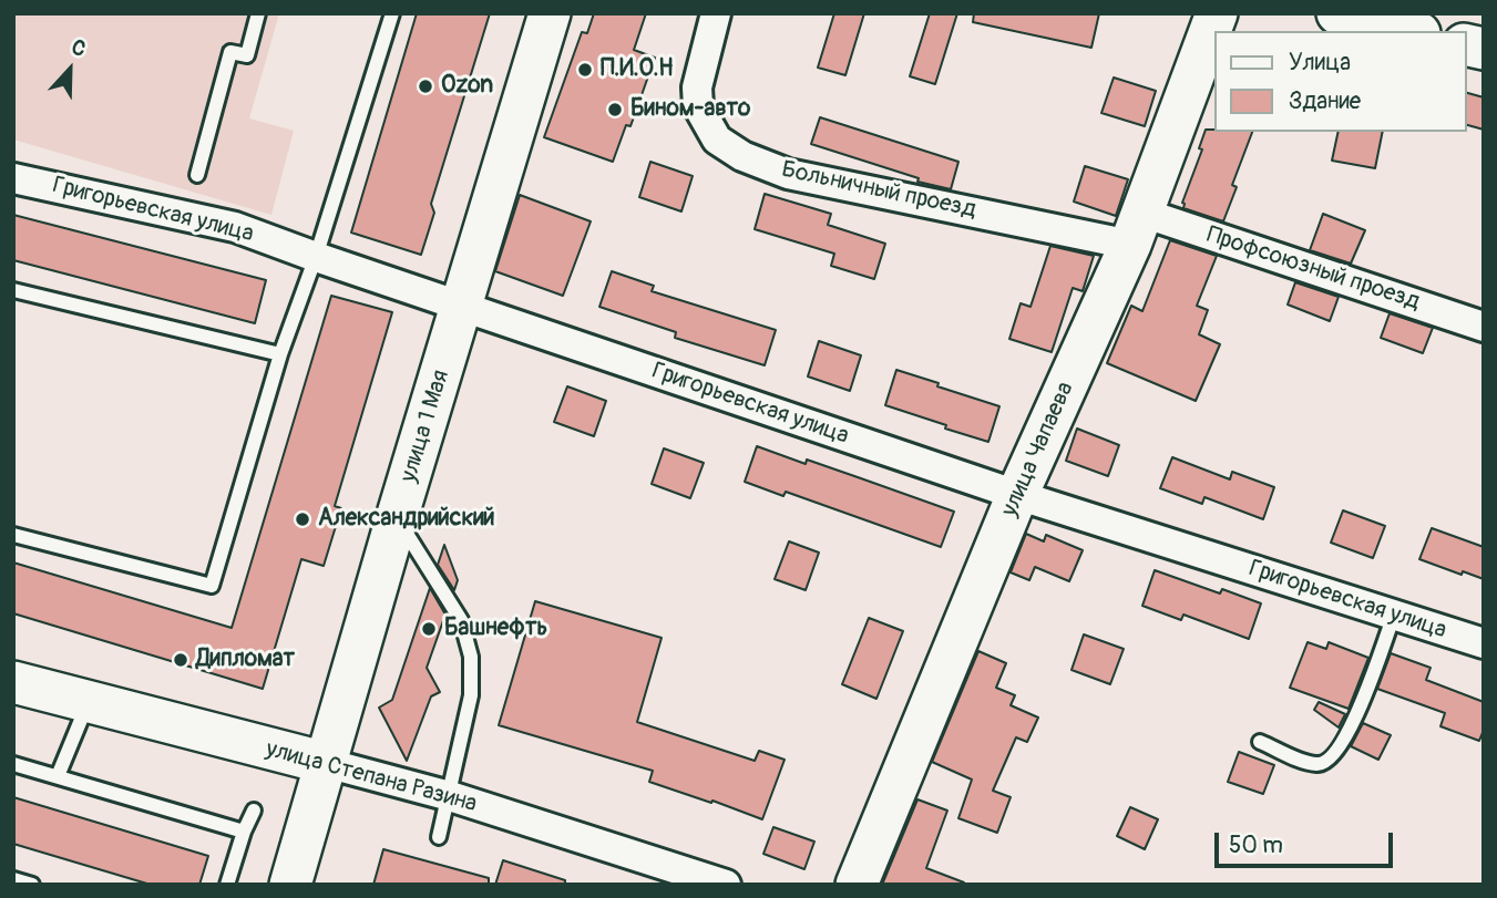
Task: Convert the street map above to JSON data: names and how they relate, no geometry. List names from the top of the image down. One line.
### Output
{"streets":{"main road":["улица 1 Мая","улица Чапаева","улица Степана Разина"],"street":["Больничный проезд","Григорьевская улица","Профсоюзный проезд"]},"crossings":[["Больничный проезд","Профсоюзный проезд"],["Больничный проезд","улица Чапаева"],["Григорьевская улица","улица 1 Мая"],["Григорьевская улица","улица Чапаева"],["Профсоюзный проезд","улица Чапаева"],["улица 1 Мая","улица Степана Разина"]],"places":["П.И.О.Н","Ozon","Бином-авто","Александрийский","Башнефть","Дипломат"],"legend":["Улица","Здание"],"scale_bar":"50 m","north":"top"}
